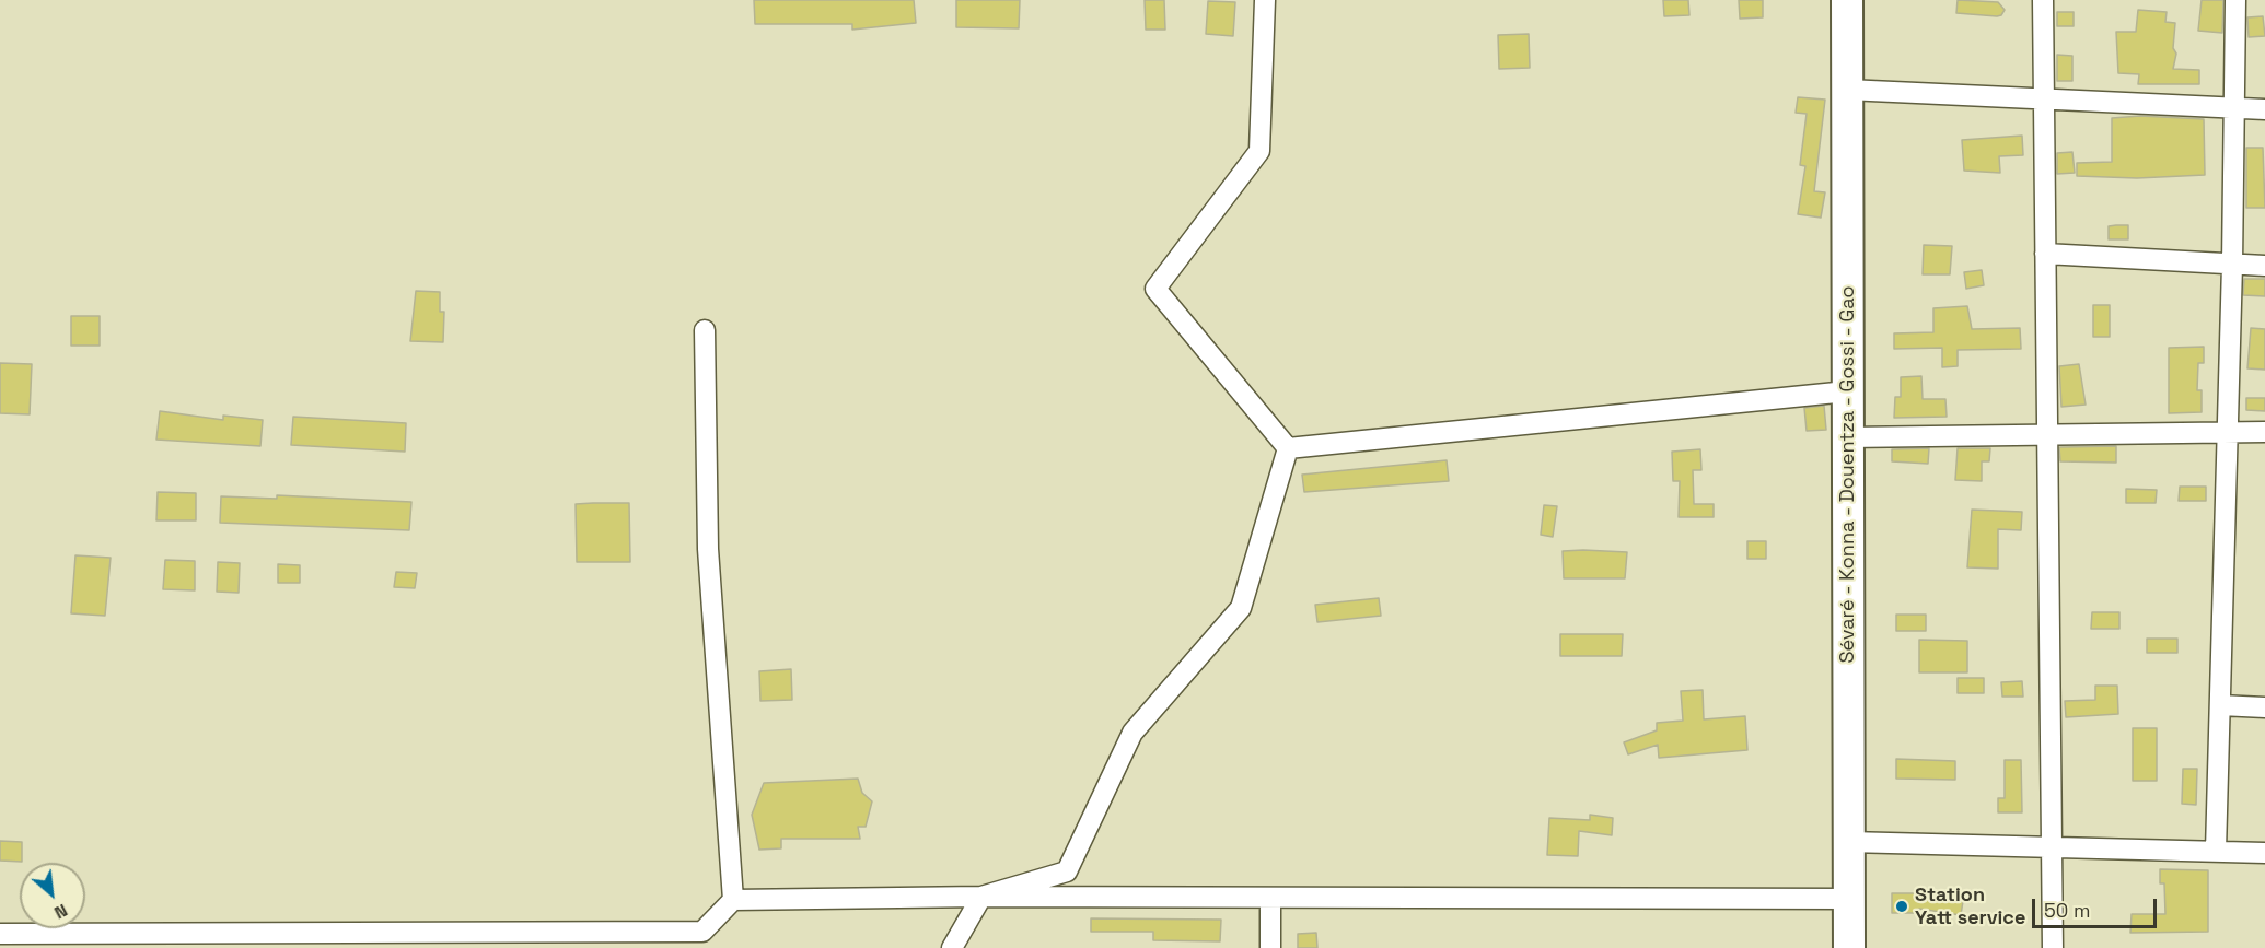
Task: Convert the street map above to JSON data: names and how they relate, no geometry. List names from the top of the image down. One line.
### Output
{"streets":{"main road":["Sévaré - Konna - Douentza - Gossi - Gao"]},"places":["Station Yatt service"],"scale_bar":"50 m","north":"bottom right"}
